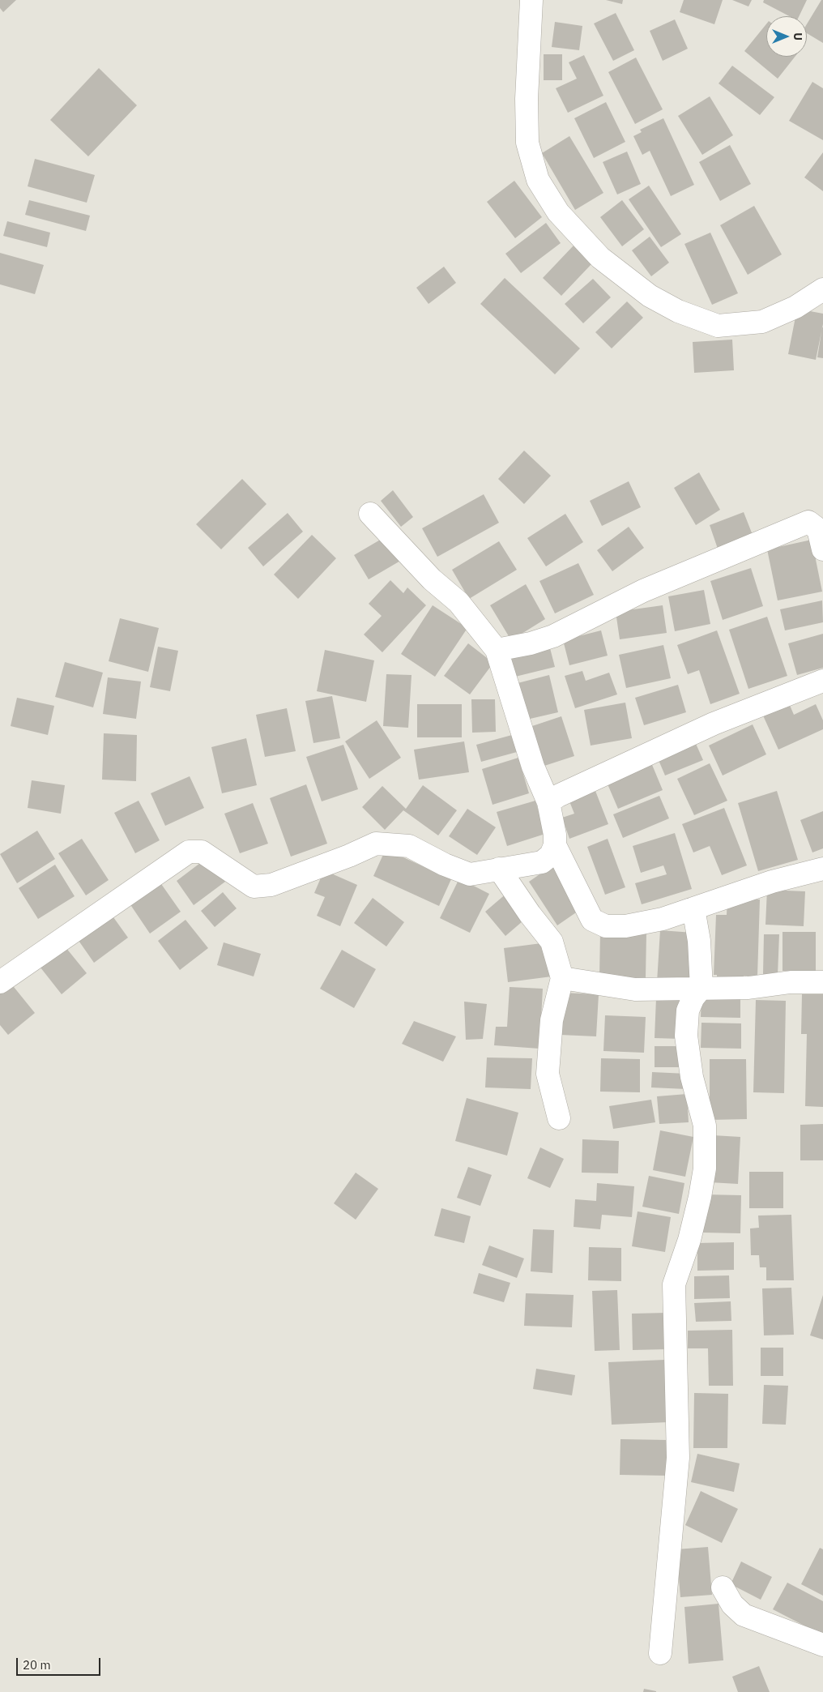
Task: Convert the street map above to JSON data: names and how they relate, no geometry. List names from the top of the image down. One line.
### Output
{"scale_bar":"20 m","north":"right"}
